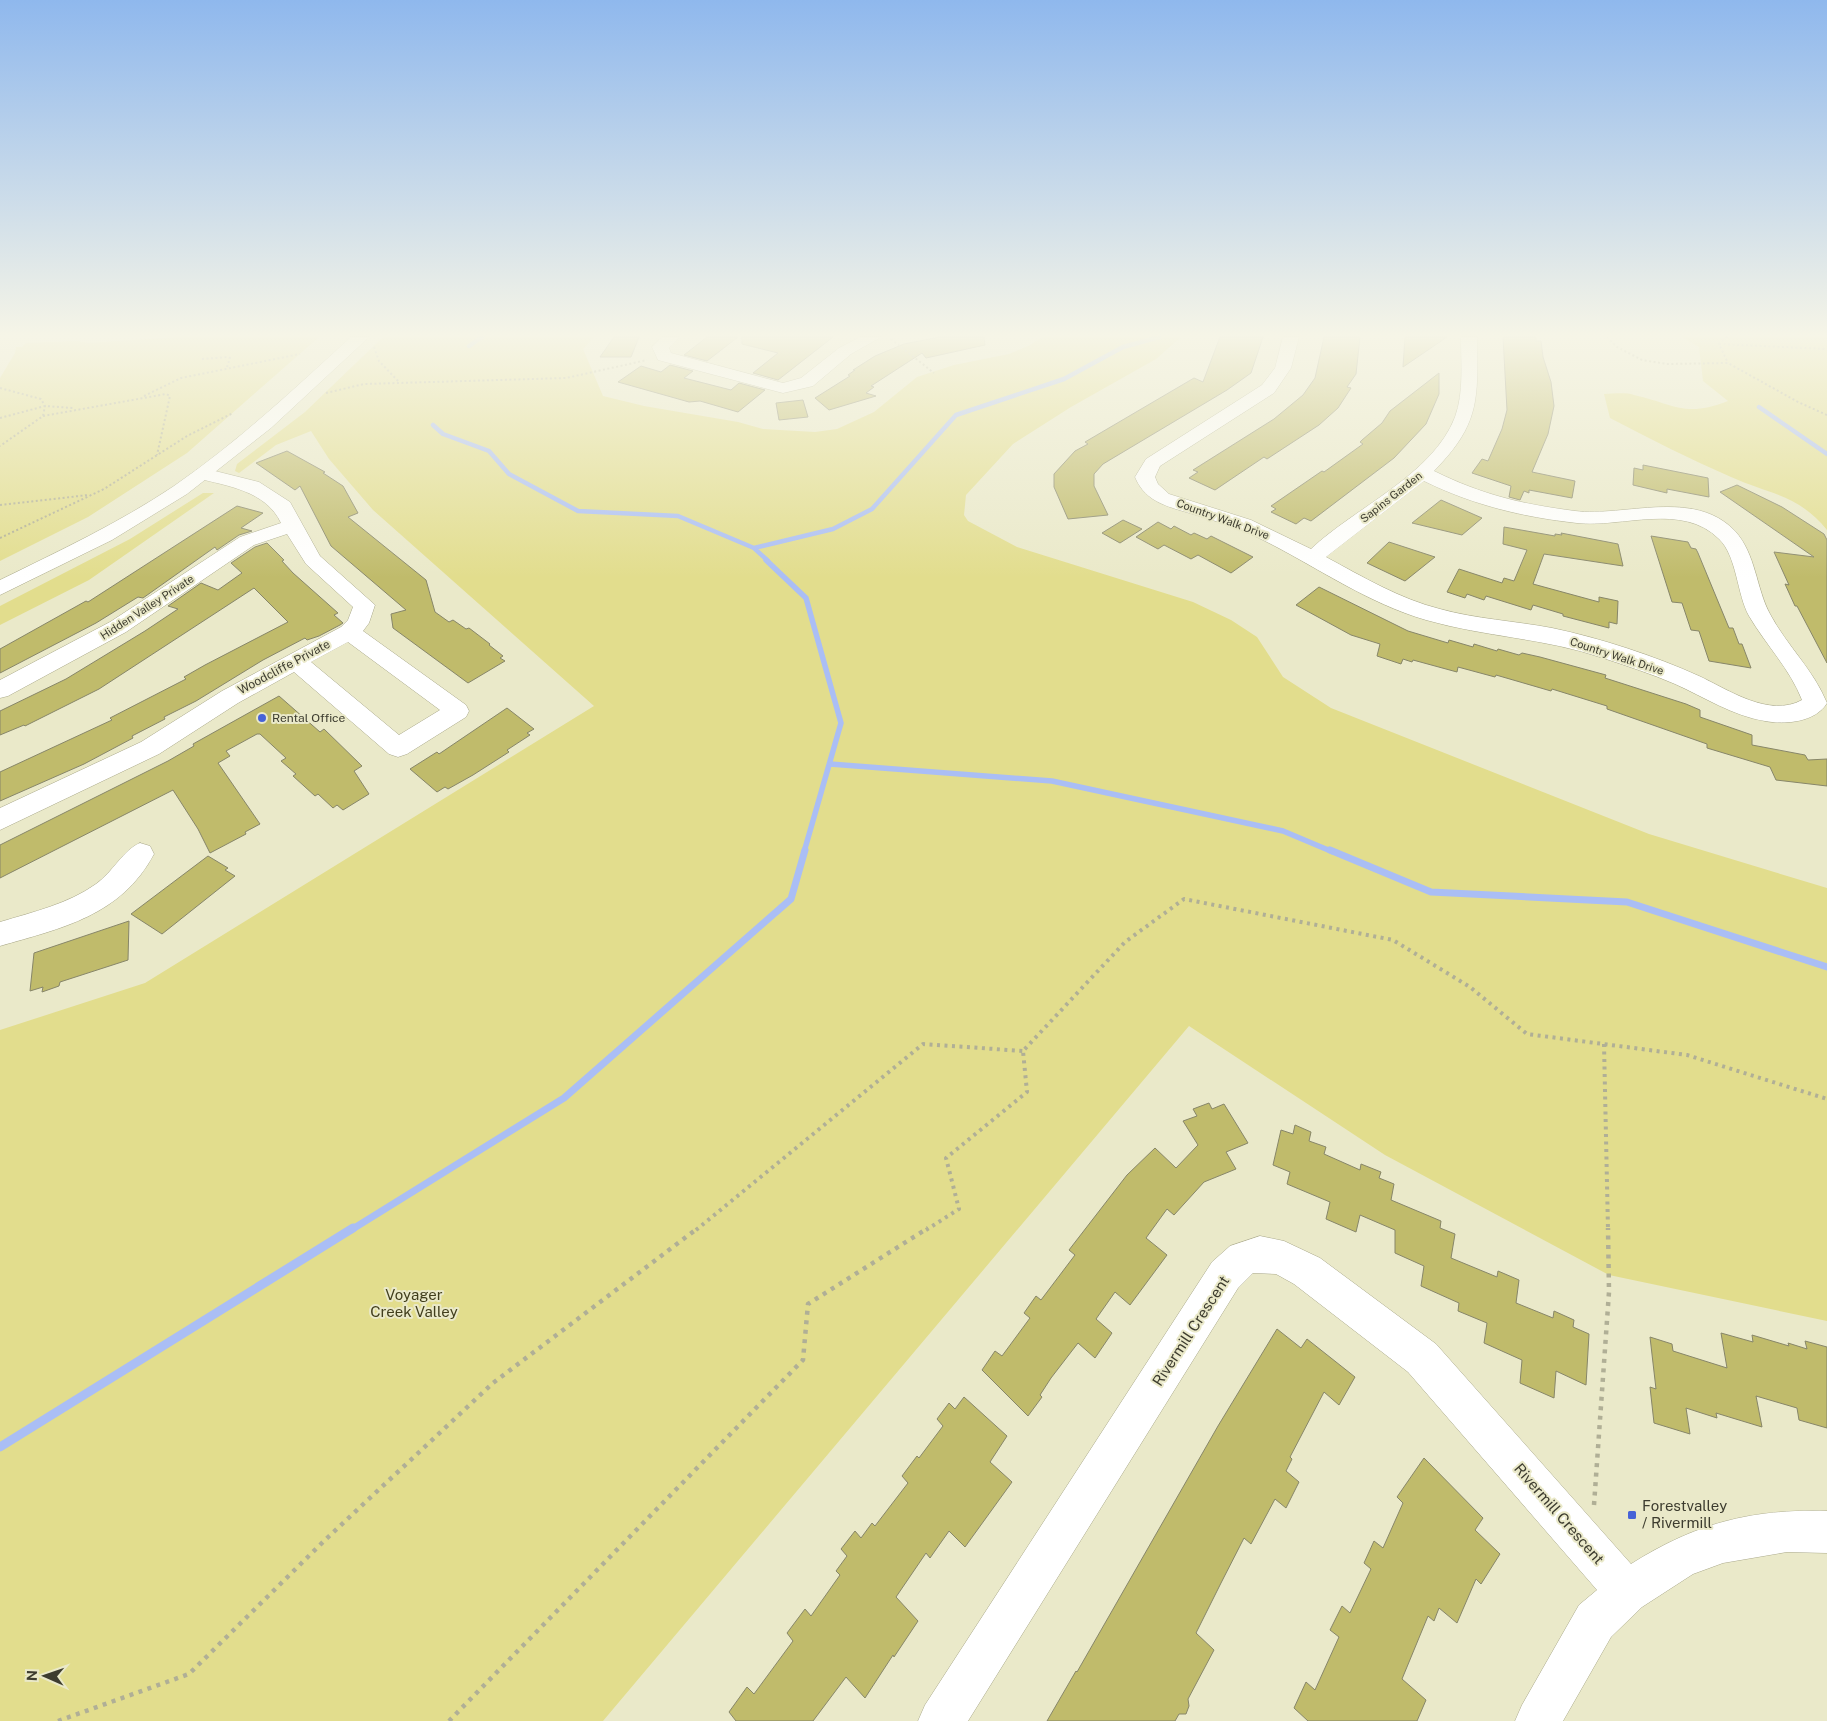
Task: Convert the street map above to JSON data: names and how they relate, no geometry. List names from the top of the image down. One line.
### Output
{"streets":{"street":["Sapins Garden","Country Walk Drive","Hidden Valley Private","Woodcliffe Private","Rivermill Crescent"]},"crossings":[["Sapins Garden","Country Walk Drive"]],"parks":["Voyager Creek Valley"],"places":{"other":["Rental Office"],"transit":["Forestvalley / Rivermill"]},"north":"left"}
